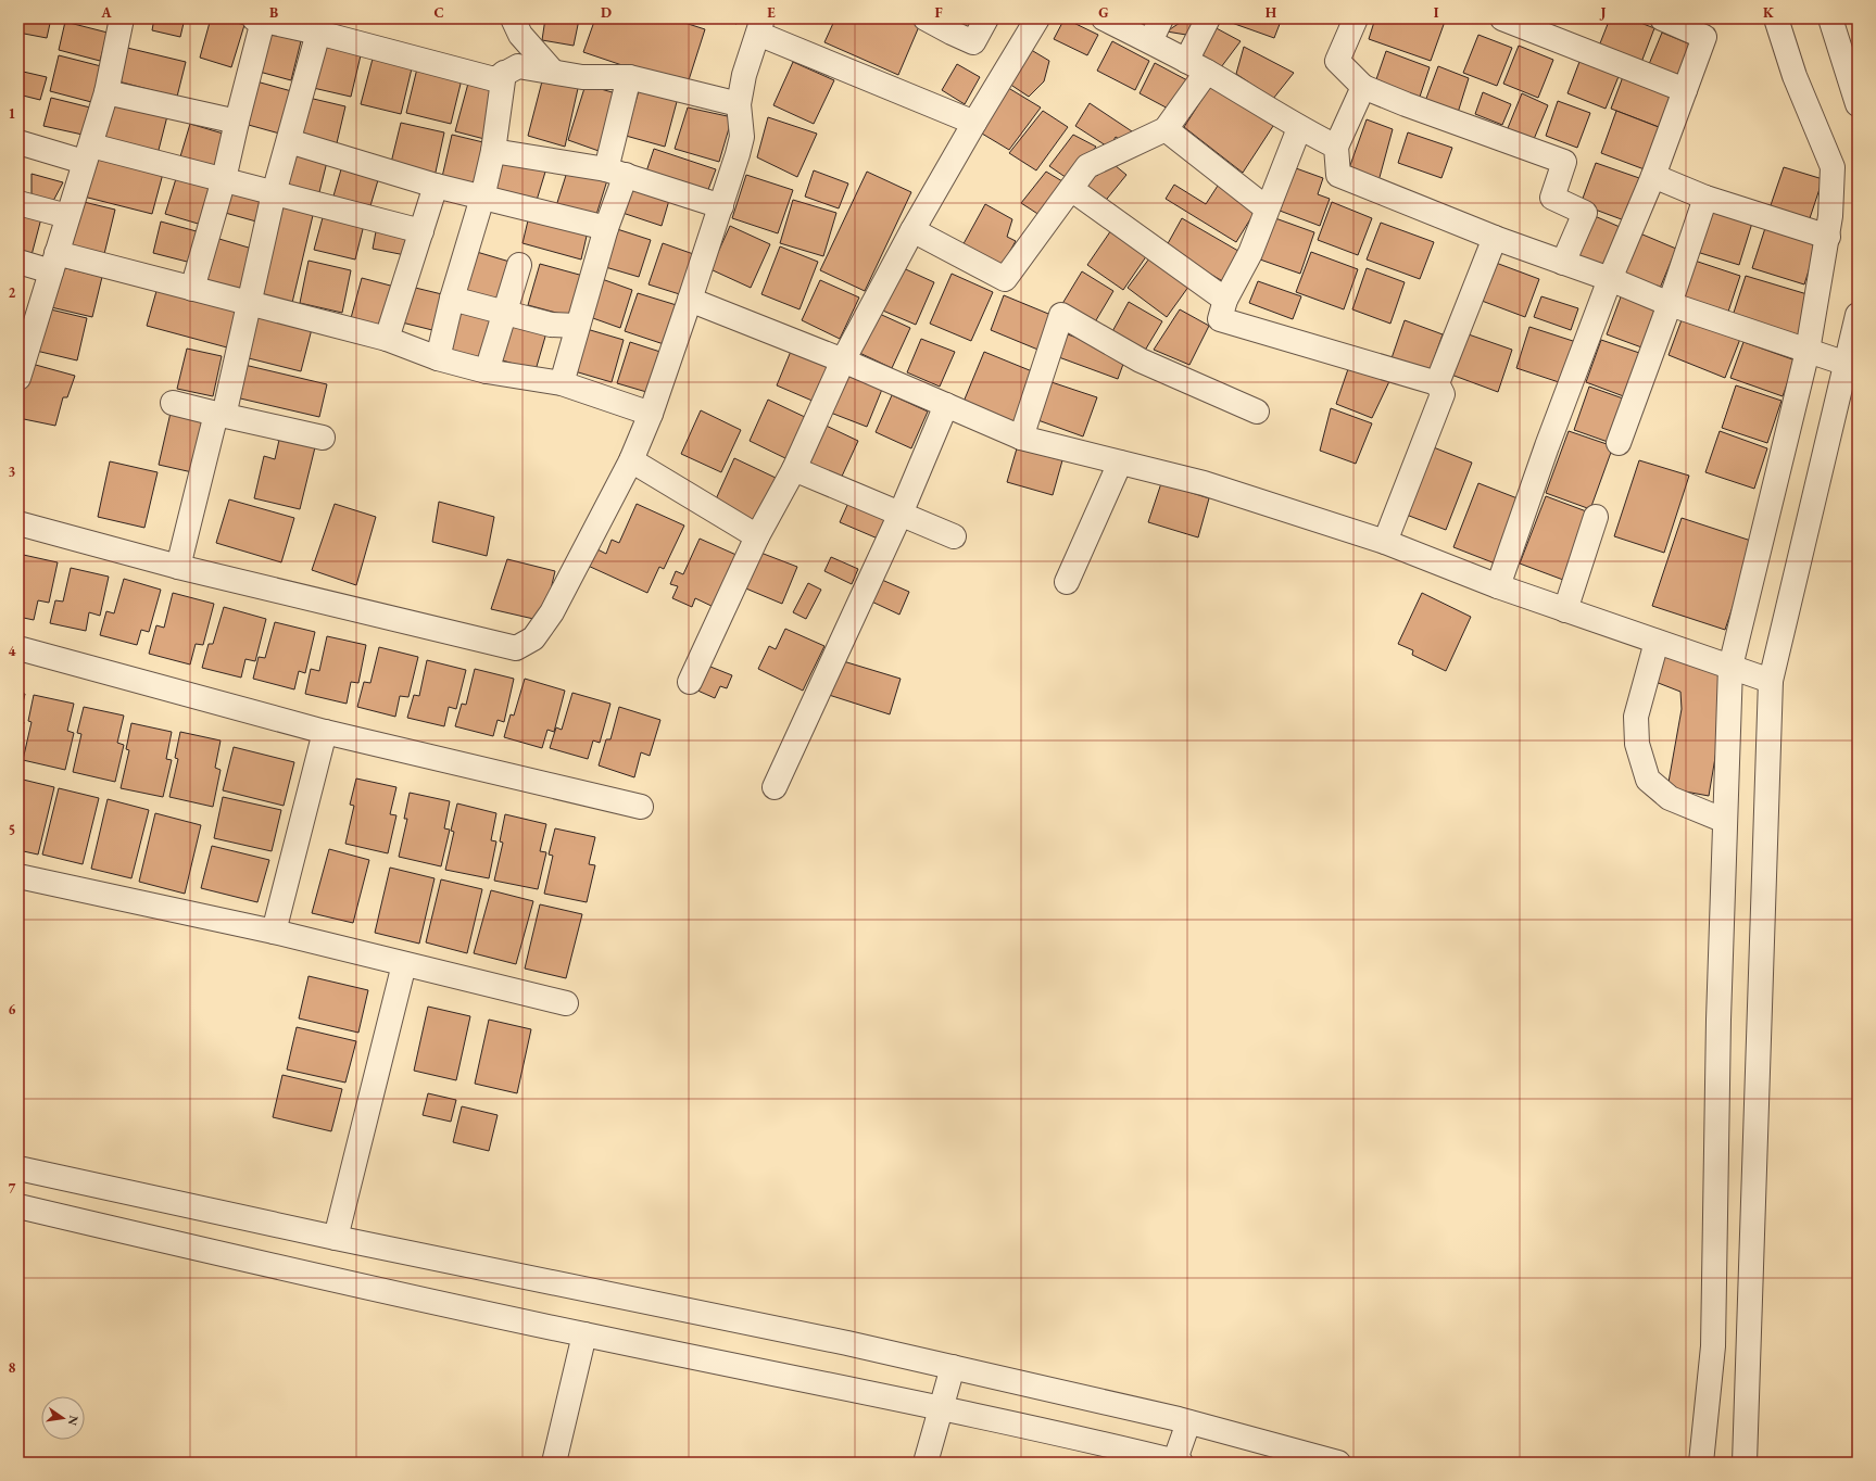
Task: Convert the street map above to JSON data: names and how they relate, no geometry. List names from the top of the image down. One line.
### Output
{"north":"right","grid":{"columns":["A","B","C","D","E","F","G","H","I","J","K"],"rows":["1","2","3","4","5","6","7","8"]}}
